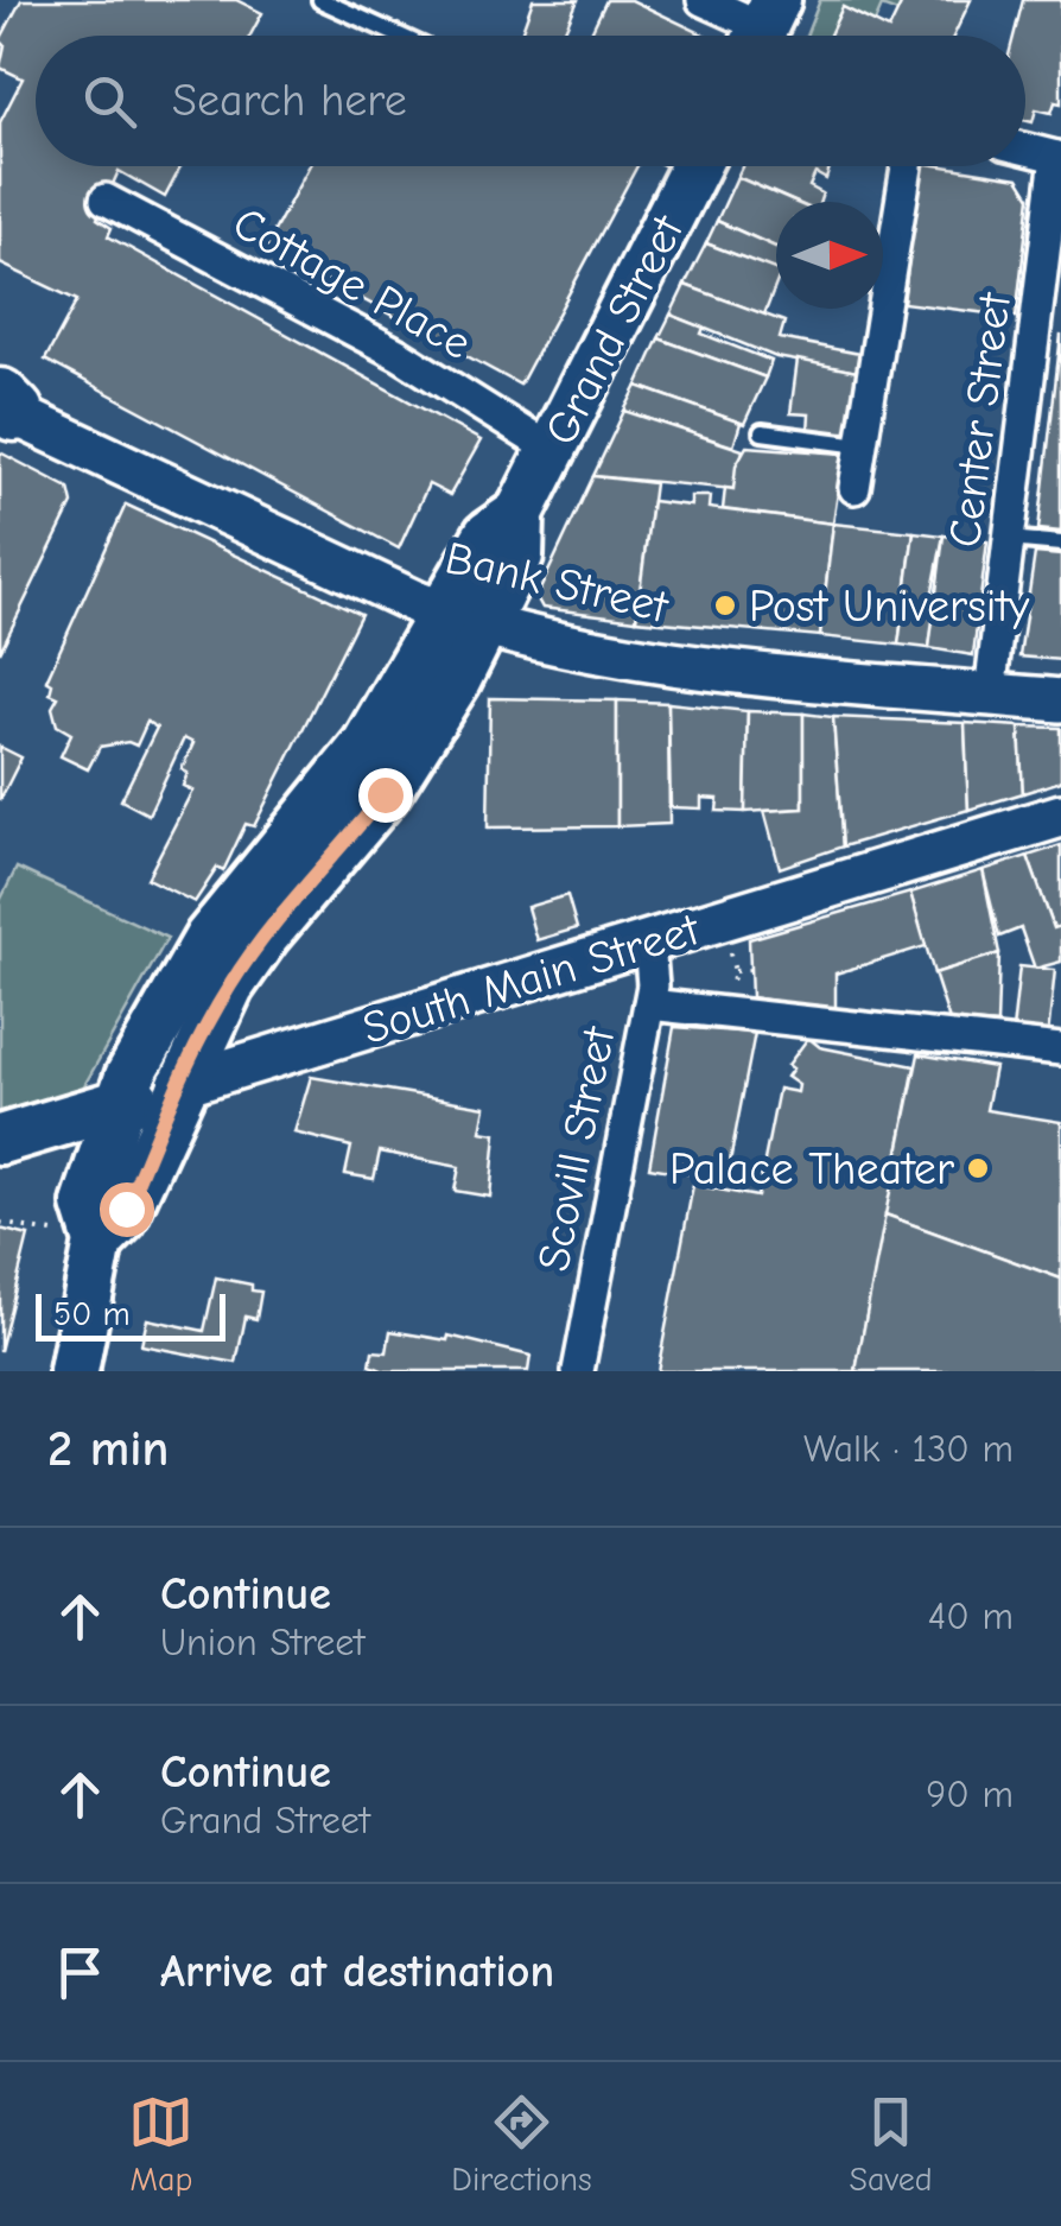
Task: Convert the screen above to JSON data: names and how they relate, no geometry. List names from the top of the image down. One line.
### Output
{"streets":{"main road":["Grand Street","Bank Street","South Main Street"],"street":["Cottage Place","Center Street","Scovill Street"]},"crossings":[["Cottage Place","Grand Street"],["Grand Street","Bank Street"],["Grand Street","South Main Street"],["Center Street","Bank Street"],["South Main Street","Scovill Street"]],"places":["Post University","Palace Theater"],"scale_bar":"50 m","north":"right","page":{"search":"Search here","scale":"50 m","heading":["2 min","Walk · 130 m"],"list":[["Continue","Union Street","40 m"],["Continue","Grand Street","90 m"],"Arrive at destination"],"nav":["Map","Directions","Saved"]}}
